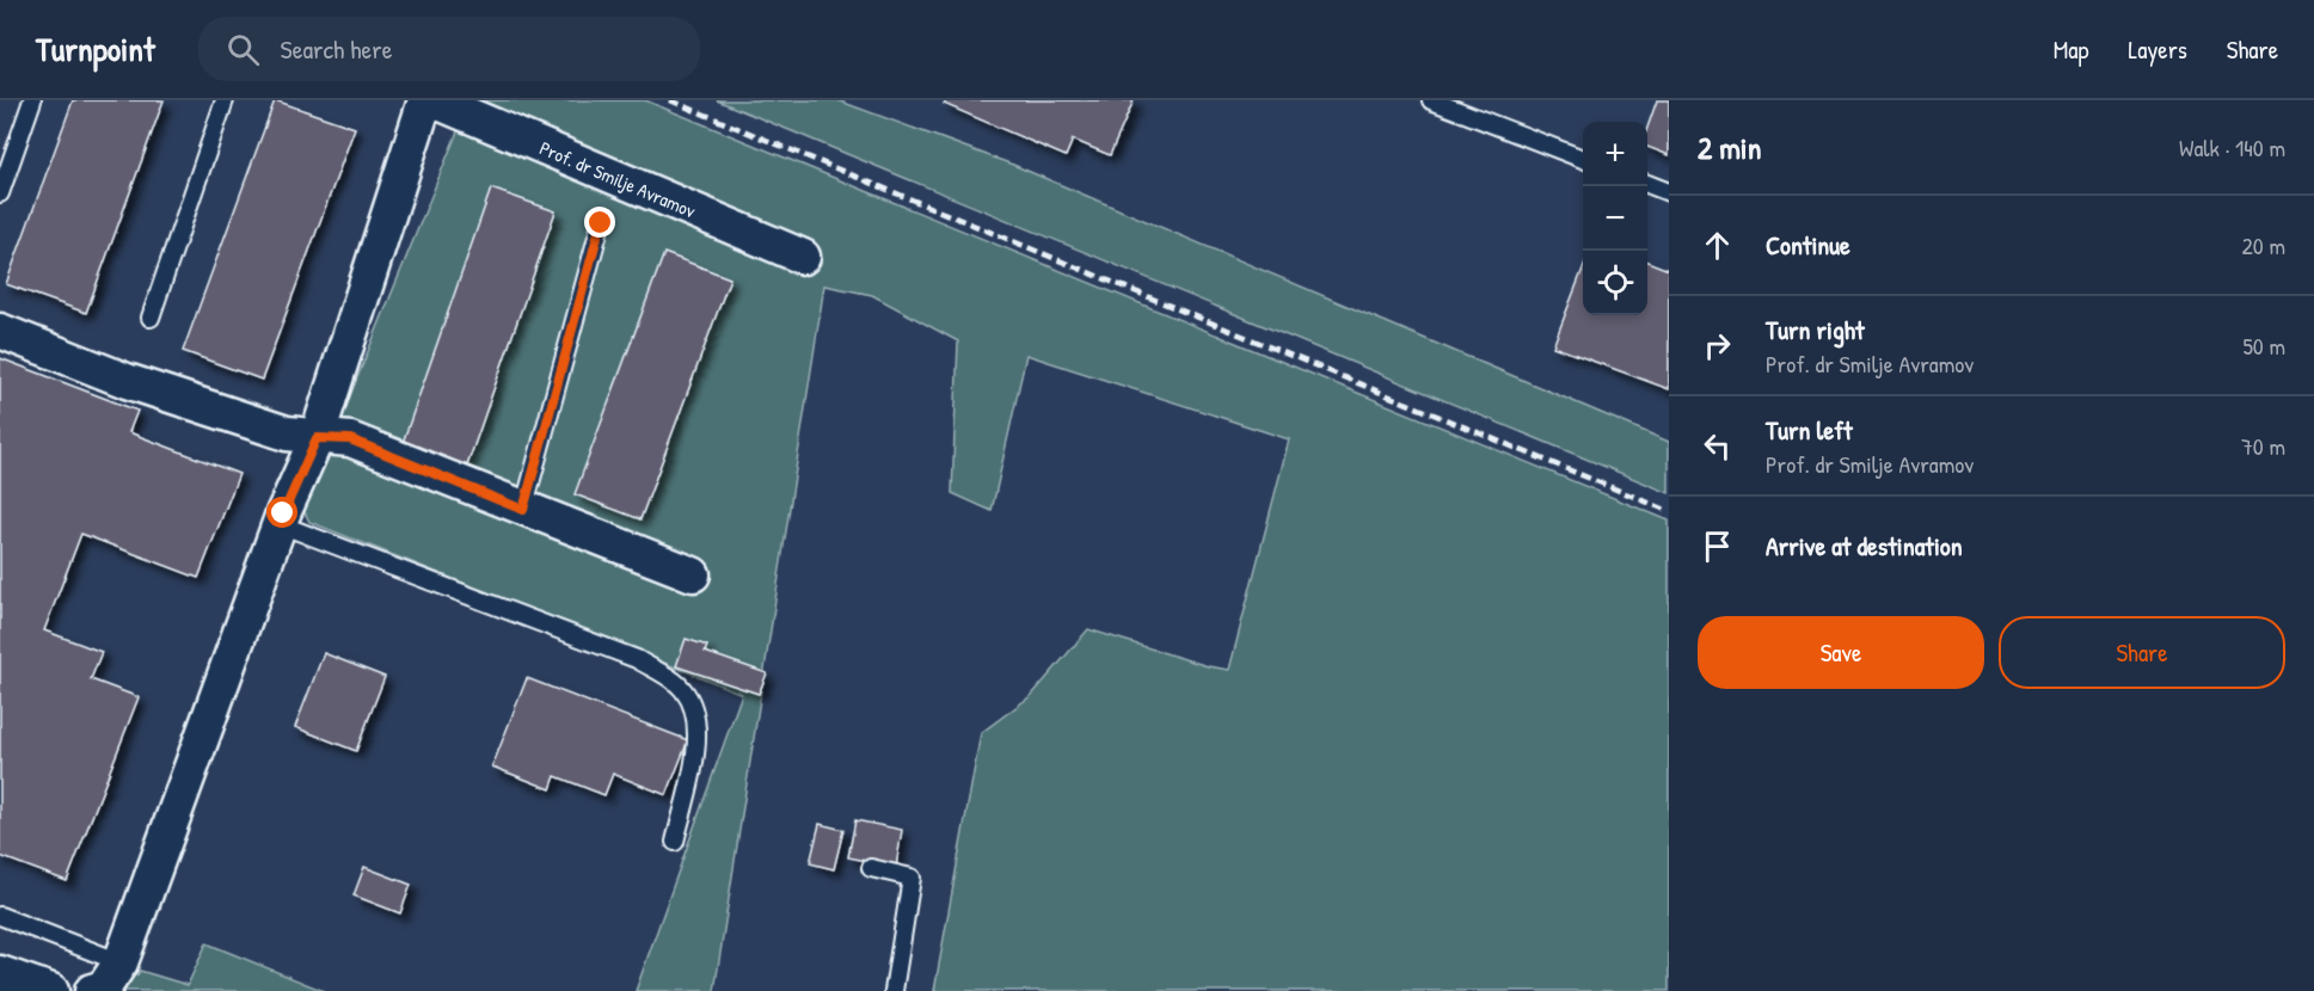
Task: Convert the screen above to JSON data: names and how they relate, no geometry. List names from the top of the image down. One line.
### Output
{"streets":{"street":["Prof. dr Smilje Avramov"]},"page":{"header":"Turnpoint","search":"Search here","nav":["Map","Layers","Share"],"heading":["2 min","Walk · 140 m"],"map_buttons":["+","−"],"list":[["Continue","20 m"],["Turn right","Prof. dr Smilje Avramov","50 m"],["Turn left","Prof. dr Smilje Avramov","70 m"],"Arrive at destination"],"buttons":["Save","Share"]}}
